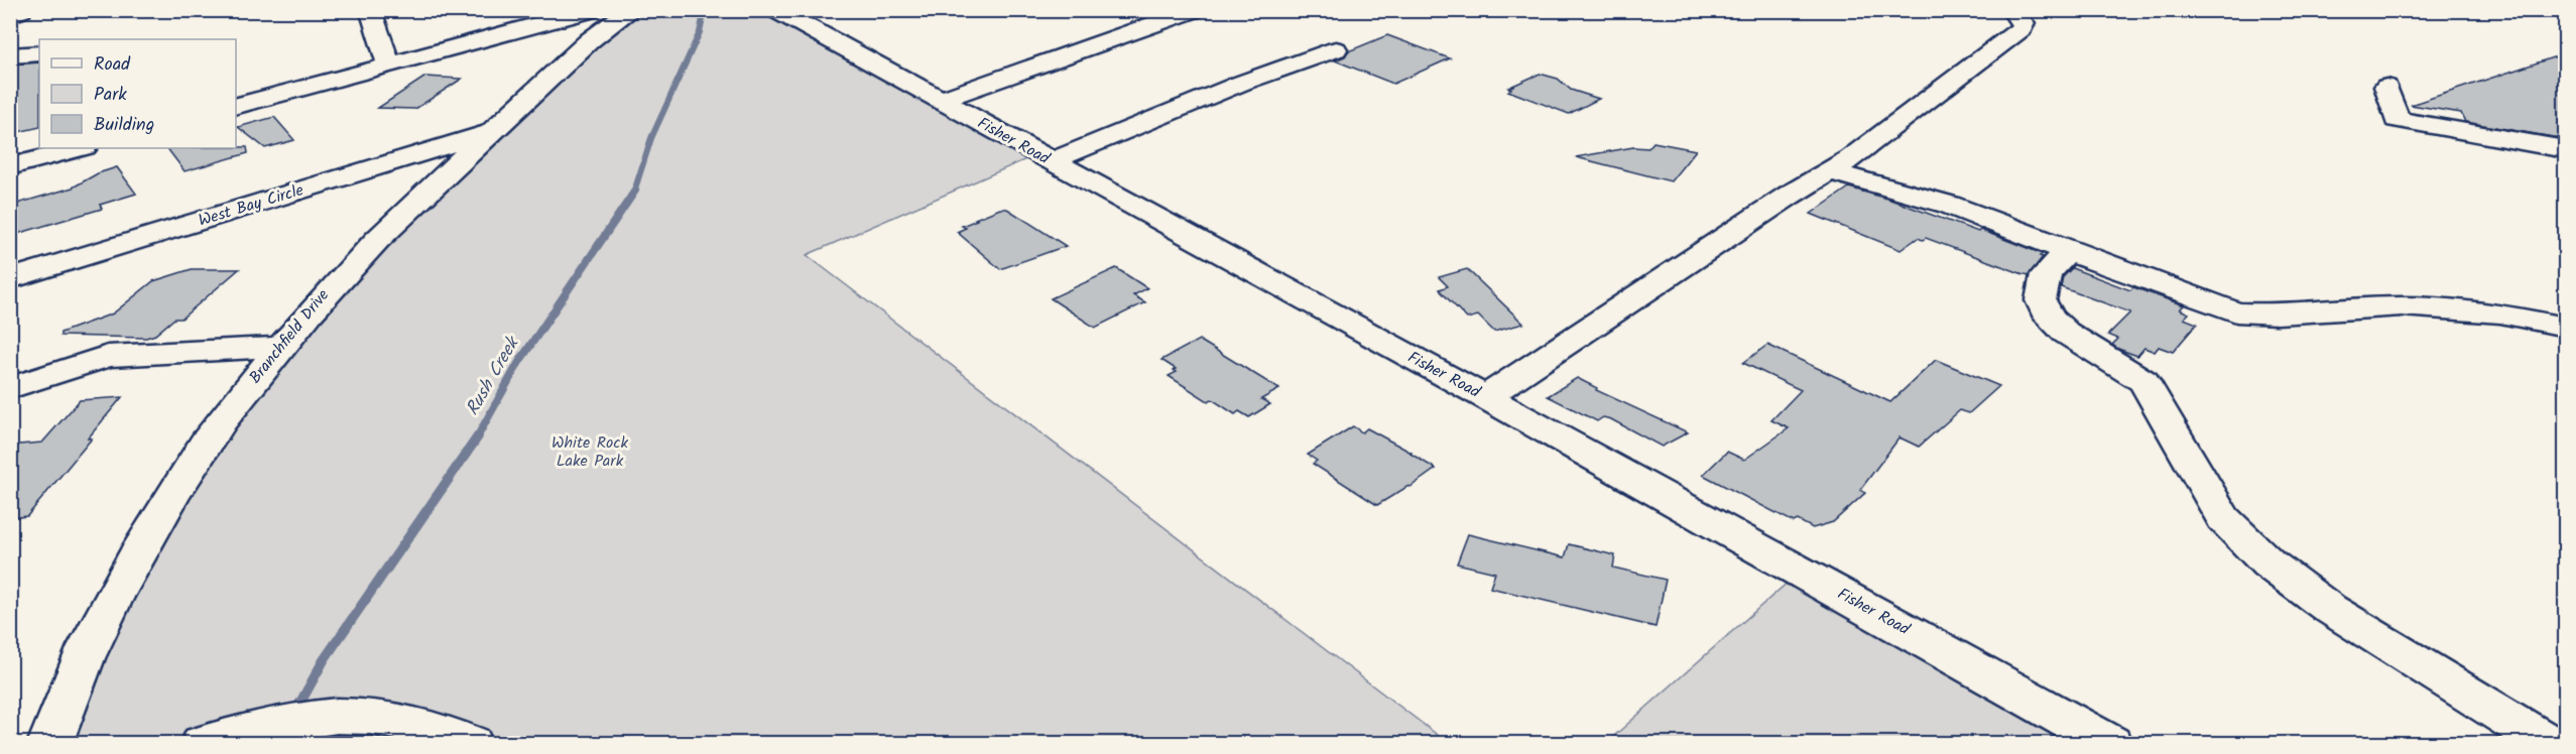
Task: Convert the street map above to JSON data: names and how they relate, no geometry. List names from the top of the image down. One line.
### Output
{"streets":{"street":["Fisher Road","West Bay Circle","Branchfield Drive"]},"crossings":[["West Bay Circle","Branchfield Drive"]],"water":["Rush Creek"],"parks":["White Rock Lake Park"],"legend":["Road","Park","Building"]}
